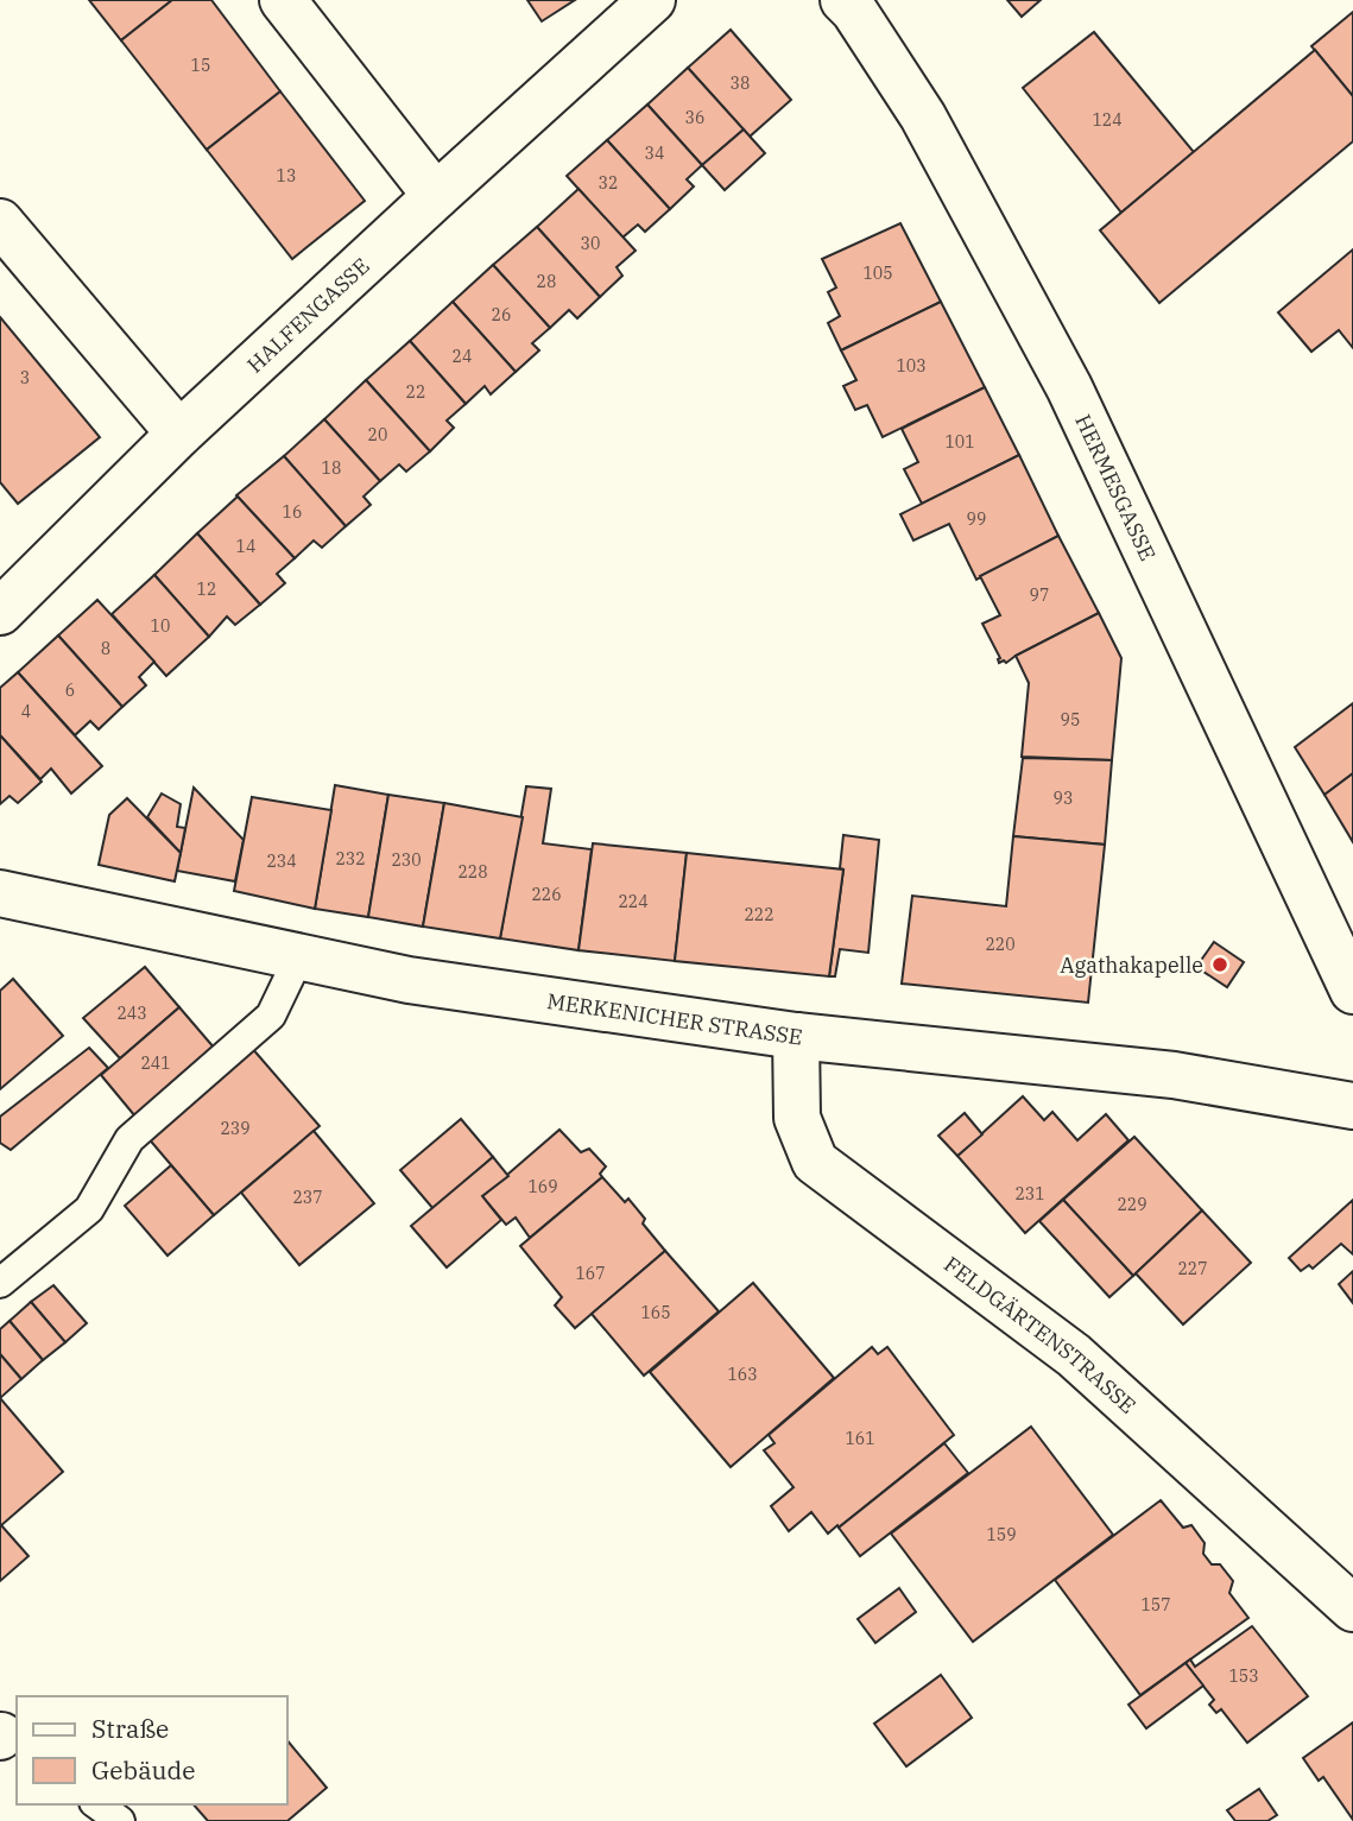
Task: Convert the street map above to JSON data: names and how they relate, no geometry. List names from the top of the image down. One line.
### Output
{"streets":{"street":["HALFENGASSE","HERMESGASSE","MERKENICHER STRASSE","FELDGÄRTENSTRASSE"]},"crossings":[["MERKENICHER STRASSE","FELDGÄRTENSTRASSE"]],"places":["Agathakapelle"],"house_numbers":["15","38","36","124","34","13","32","30","105","28","26","24","103","3","22","20","101","18","16","99","14","12","97","10","8","6","4","95","93","232","230","234","228","226","224","222","220","243","241","239","169","231","237","229","227","167","165","163","161","159","157","153"],"legend":["Straße","Gebäude"]}
